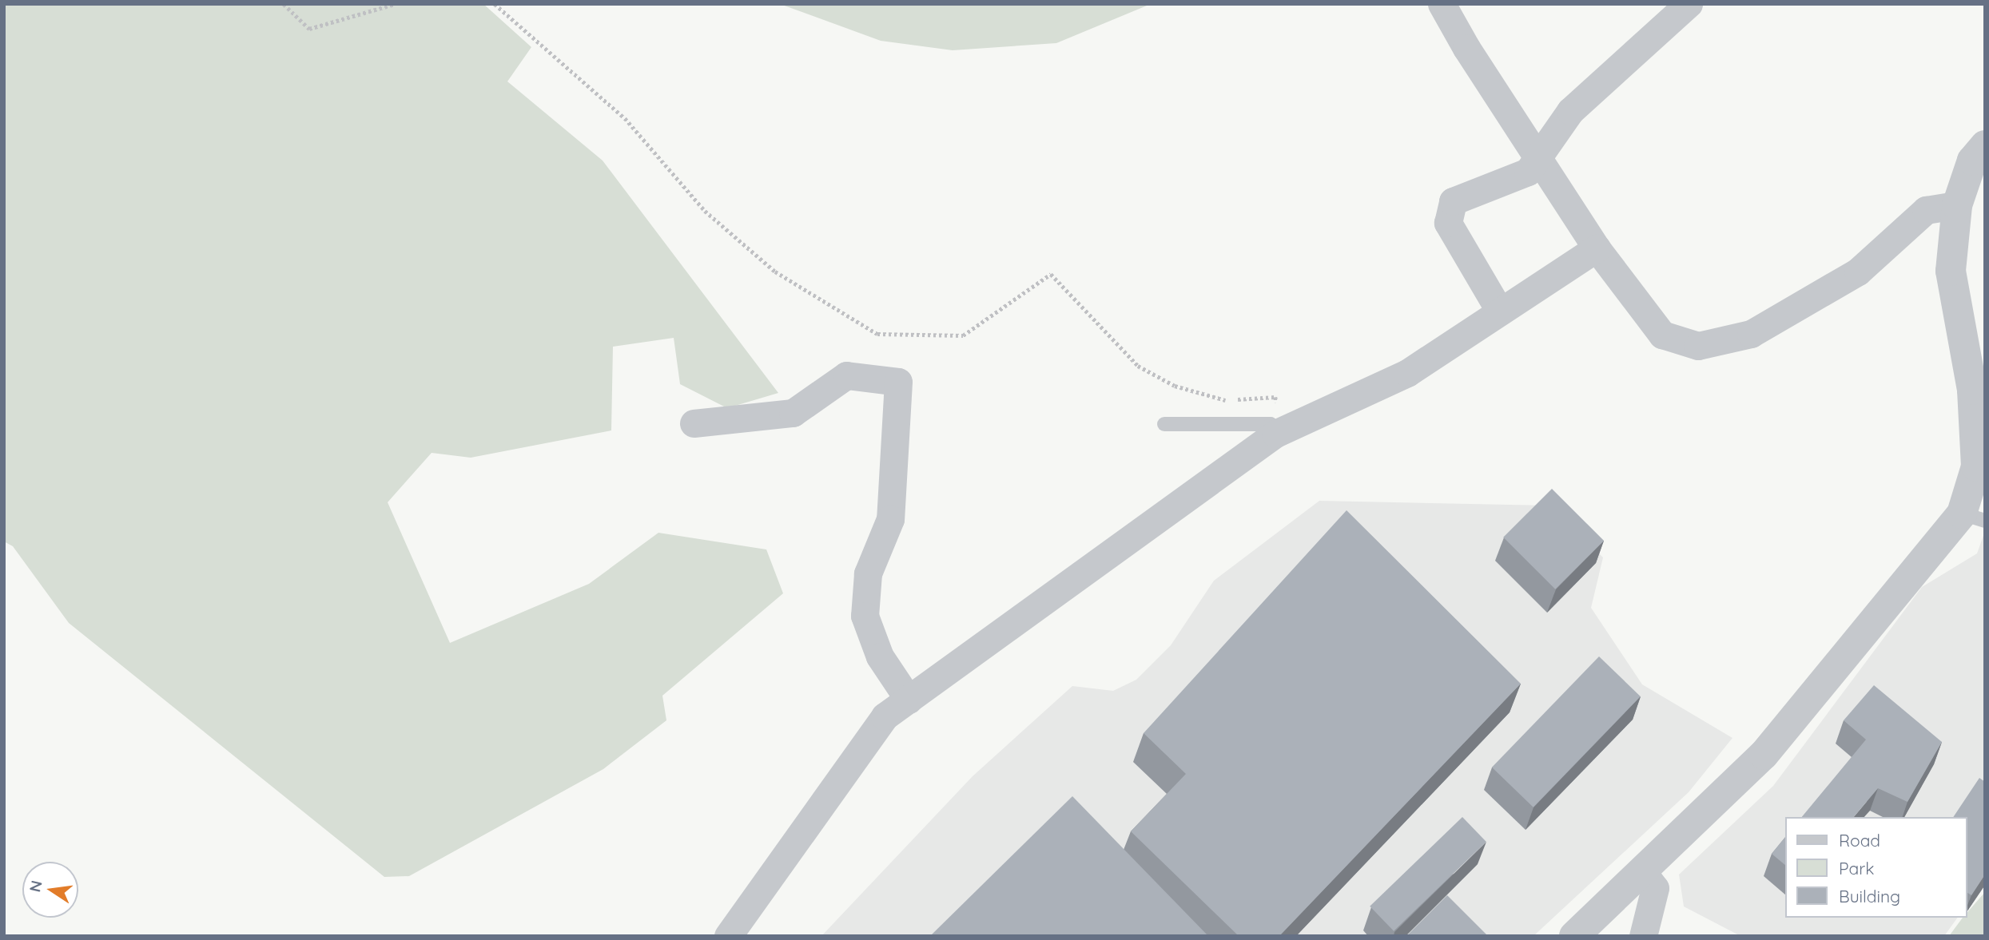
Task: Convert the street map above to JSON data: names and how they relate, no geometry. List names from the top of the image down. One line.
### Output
{"legend":["Road","Park","Building"],"north":"left"}
